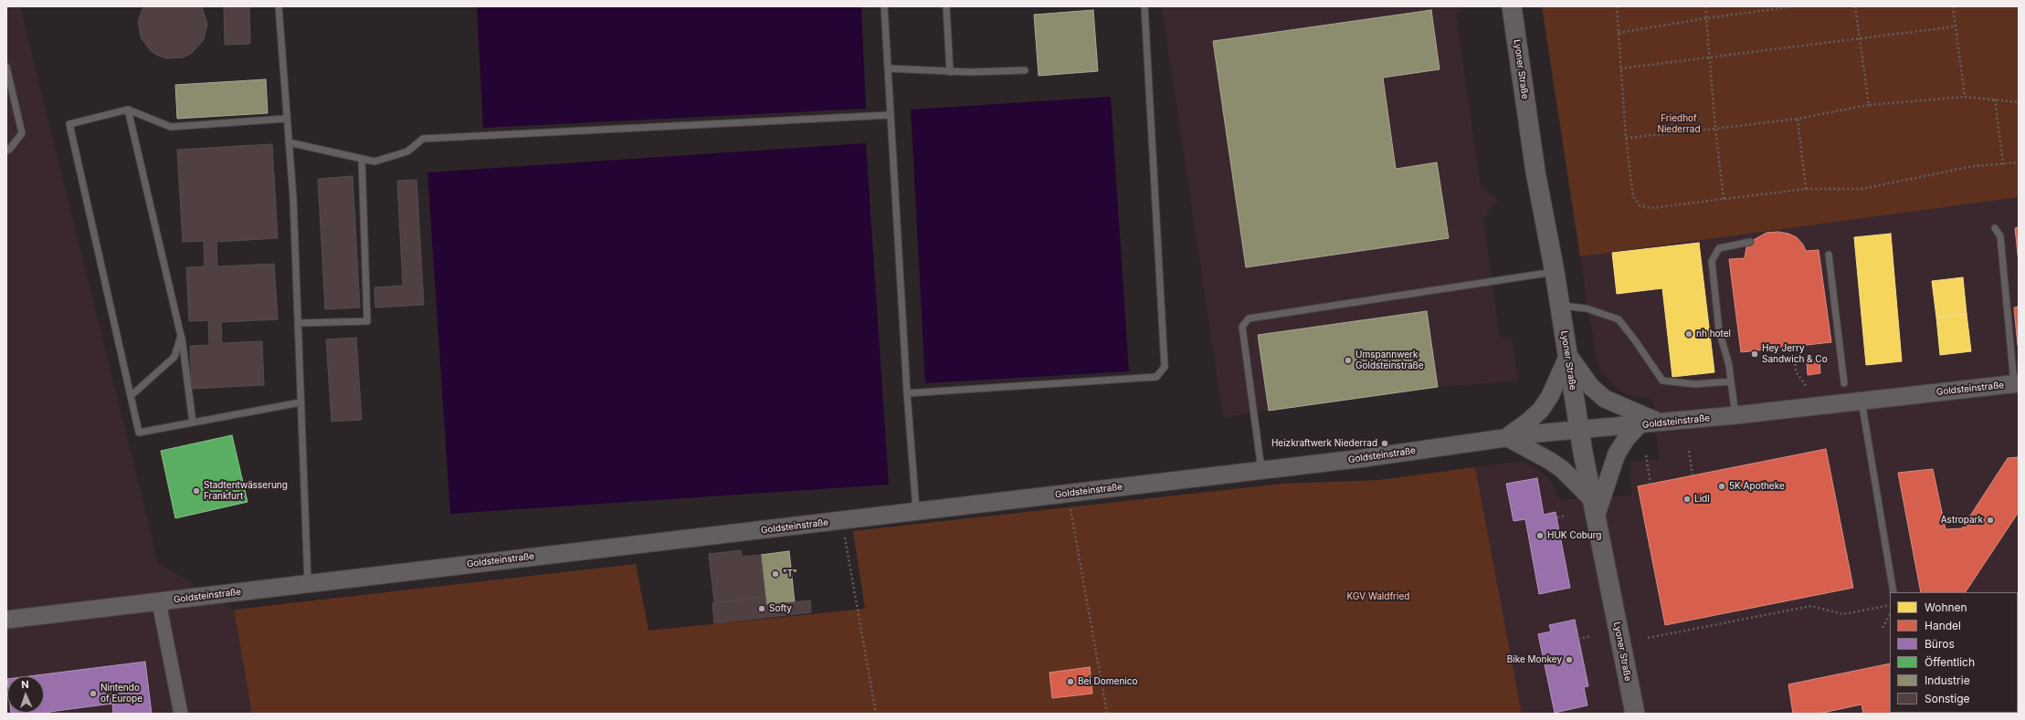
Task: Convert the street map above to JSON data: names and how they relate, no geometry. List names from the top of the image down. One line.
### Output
{"streets":{"main road":["Lyoner Straße"],"street":["Goldsteinstraße"]},"crossings":[["Lyoner Straße","Goldsteinstraße"]],"parks":["Friedhof Niederrad","KGV Waldfried"],"places":["nh hotel","Hey Jerry Sandwich & Co","Umspannwerk Goldsteinstraße","Heizkraftwerk Niederrad","5K Apotheke","Stadtentwässerung Frankfurt","Lidl","Astropark","HUK Coburg","\"T\"","Softy","Bike Monkey","Bei Domenico","Nintendo of Europe"],"legend":["Wohnen","Handel","Büros","Öffentlich","Industrie","Sonstige"],"north":"top"}
